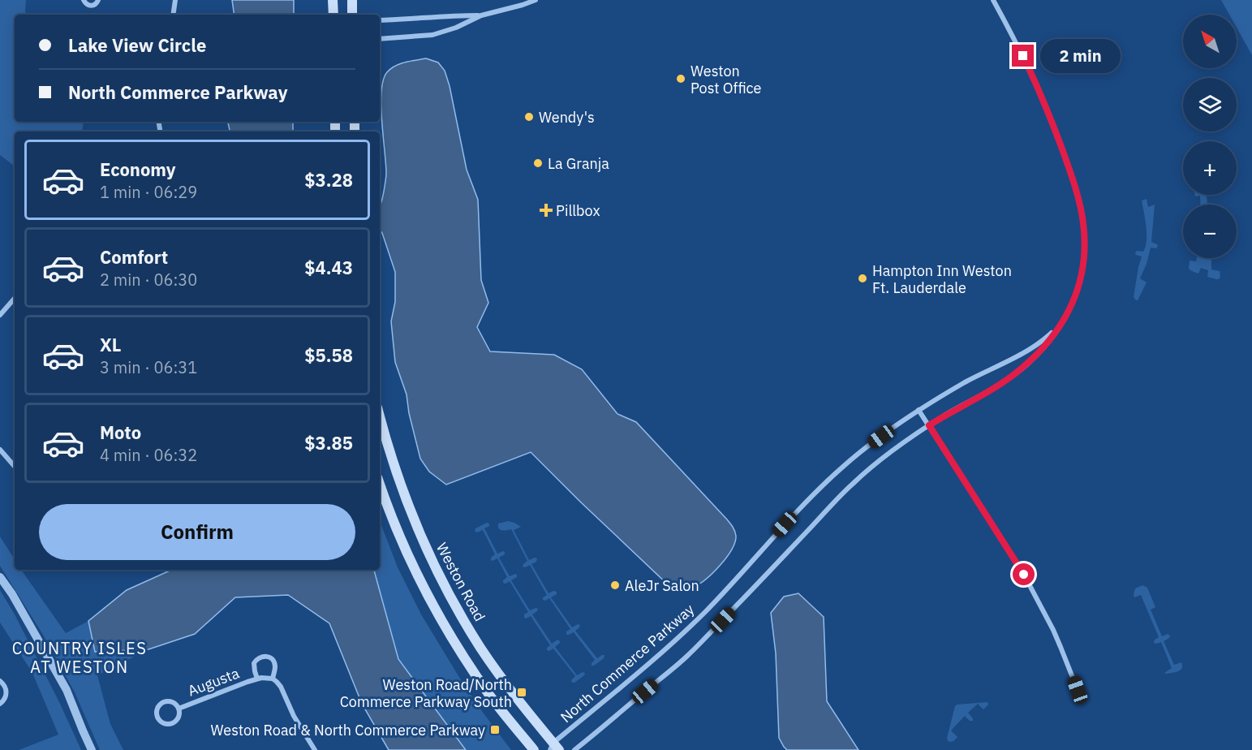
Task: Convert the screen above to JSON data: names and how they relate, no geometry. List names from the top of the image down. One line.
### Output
{"streets":{"main road":["Weston Road"],"street":["North Commerce Parkway","Augusta"]},"crossings":[["Weston Road","North Commerce Parkway"]],"districts":["COUNTRY ISLES AT WESTON"],"places":{"other":["Weston Post Office","Wendy's","La Granja","Hampton Inn Weston Ft. Lauderdale","AleJr Salon"],"health":["Pillbox"],"transit":["Weston Road/North Commerce Parkway South","Weston Road & North Commerce Parkway"]},"north":"top left","page":{"map_buttons":["+","−"],"banner":["Lake View Circle","North Commerce Parkway"],"bubble":"2 min","list":[{"name":"Economy","note":"1 min · 06:29","value":"$3.28"},{"name":"Comfort","note":"2 min · 06:30","value":"$4.43"},{"name":"XL","note":"3 min · 06:31","value":"$5.58"},{"name":"Moto","note":"4 min · 06:32","value":"$3.85"}],"buttons":"Confirm"}}
